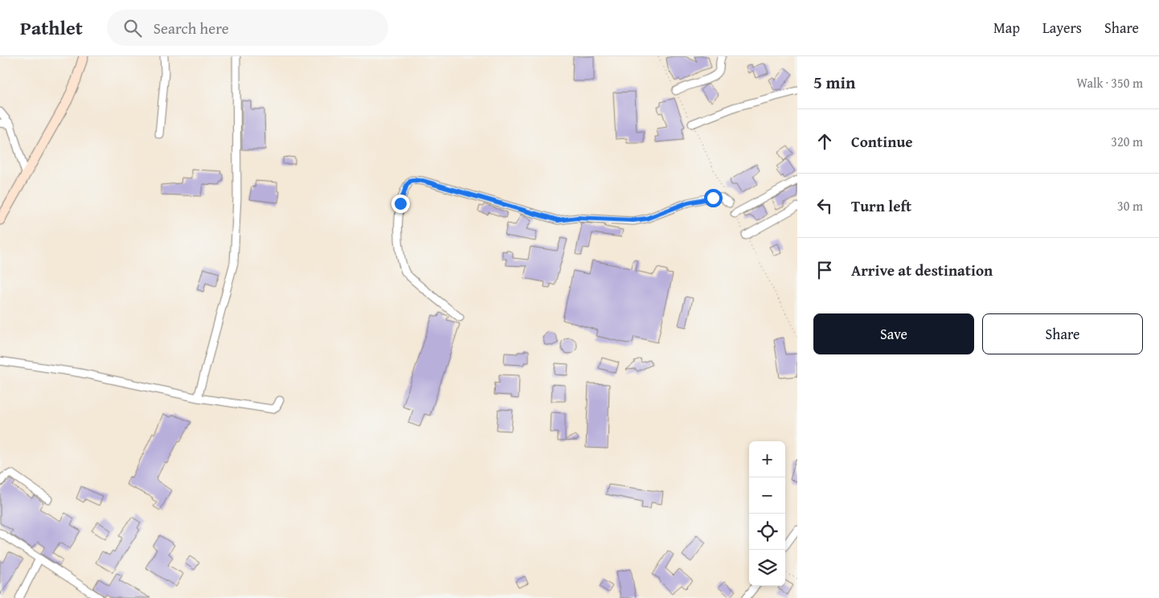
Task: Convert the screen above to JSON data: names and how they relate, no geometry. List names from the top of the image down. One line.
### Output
{"page":{"header":"Pathlet","search":"Search here","nav":["Map","Layers","Share"],"heading":["5 min","Walk · 350 m"],"list":[["Continue","320 m"],["Turn left","30 m"],"Arrive at destination"],"buttons":["Save","Share"],"map_buttons":["+","−"]}}
